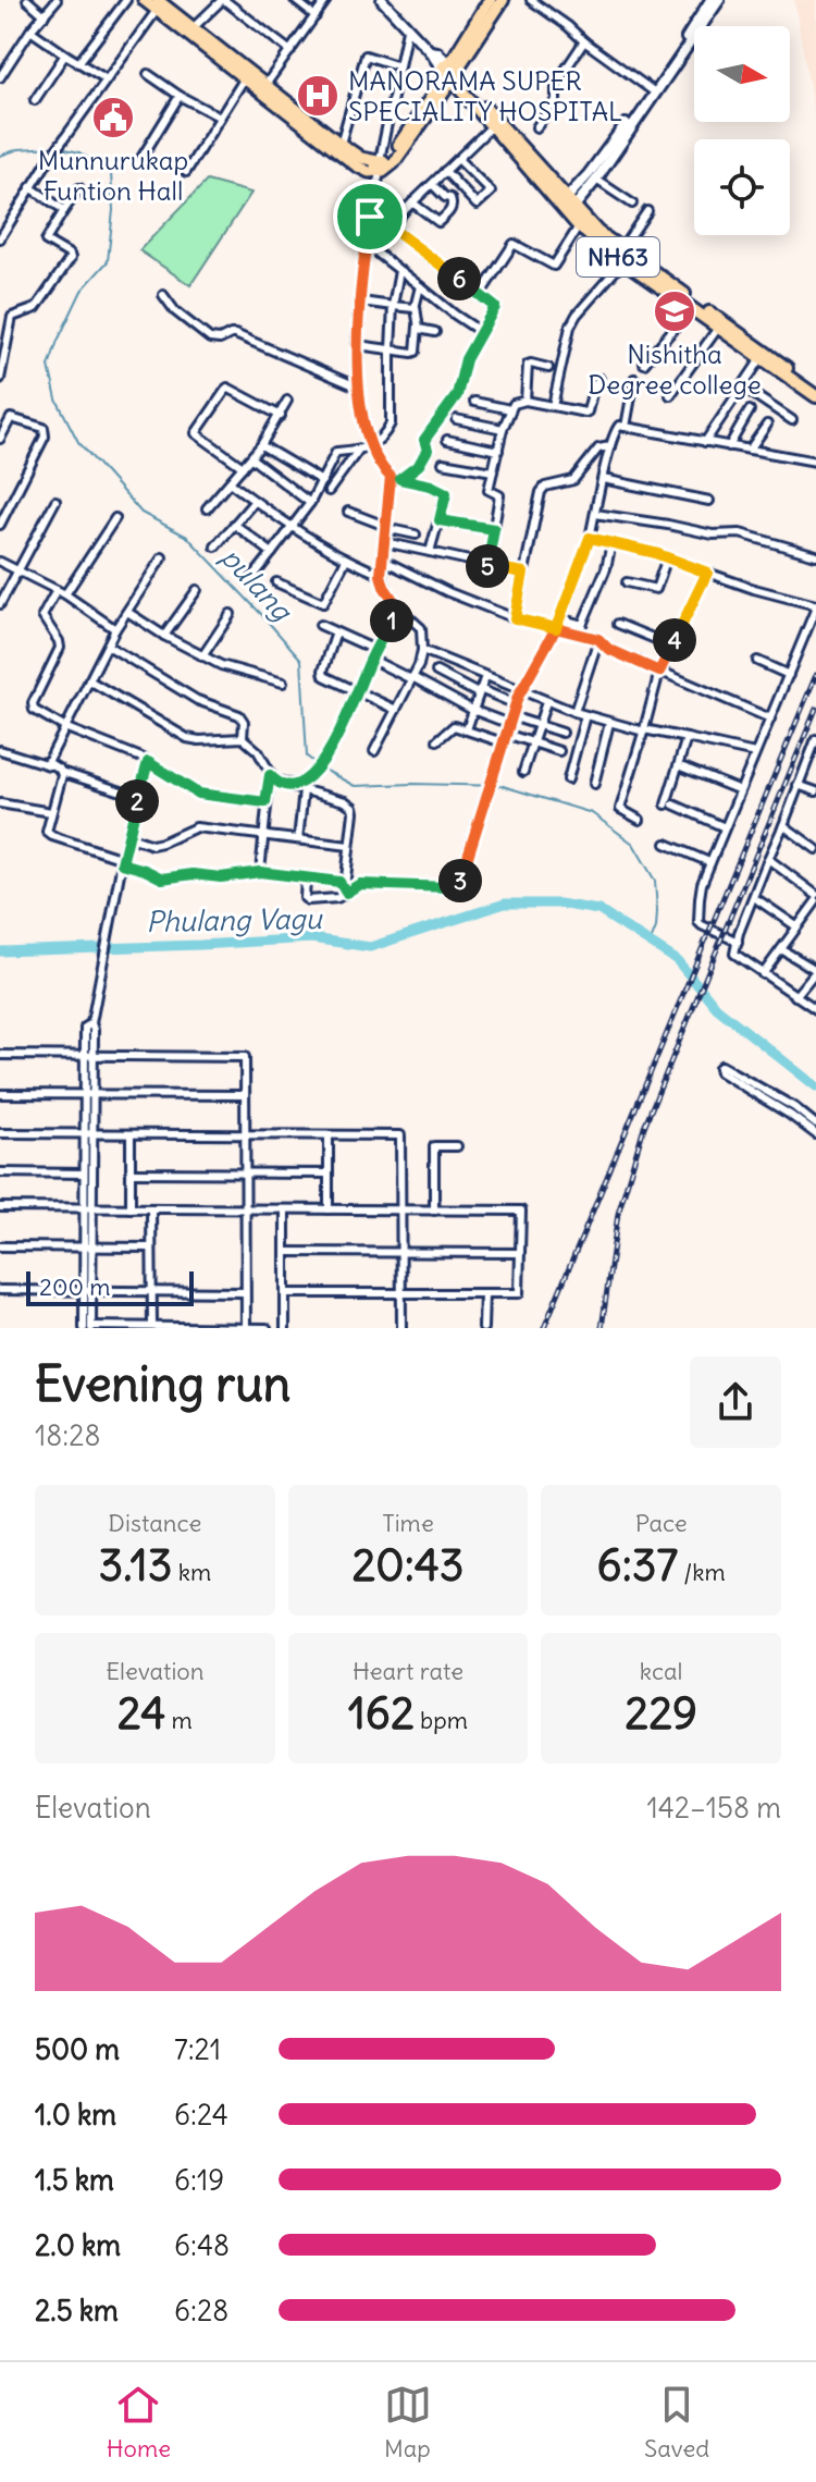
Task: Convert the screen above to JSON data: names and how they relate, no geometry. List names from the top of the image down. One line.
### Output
{"streets":{"highway":["NH63"]},"water":["pulang","Phulang Vagu"],"places":{"hospital":["MANORAMA SUPER SPECIALITY HOSPITAL"],"public building":["Munnurukap Funtion Hall"],"school or university":["Nishitha Degree college"]},"scale_bar":"200 m","north":"right","page":{"pins":["6","5","1","4","2","3"],"scale":"200 m","heading":["Evening run","18:28"],"stats":[["Distance","3.13 km"],["Time","20:43"],["Pace","6:37 /km"],["Elevation","24 m"],["Heart rate","162 bpm"],["kcal","229"]],"chart":["Elevation","142–158 m"],"list":[{"name":"500 m","note":"7:21"},{"name":"1.0 km","note":"6:24"},{"name":"1.5 km","note":"6:19"},{"name":"2.0 km","note":"6:48"},{"name":"2.5 km","note":"6:28"}],"tabs":["Home","Map","Saved"]}}
